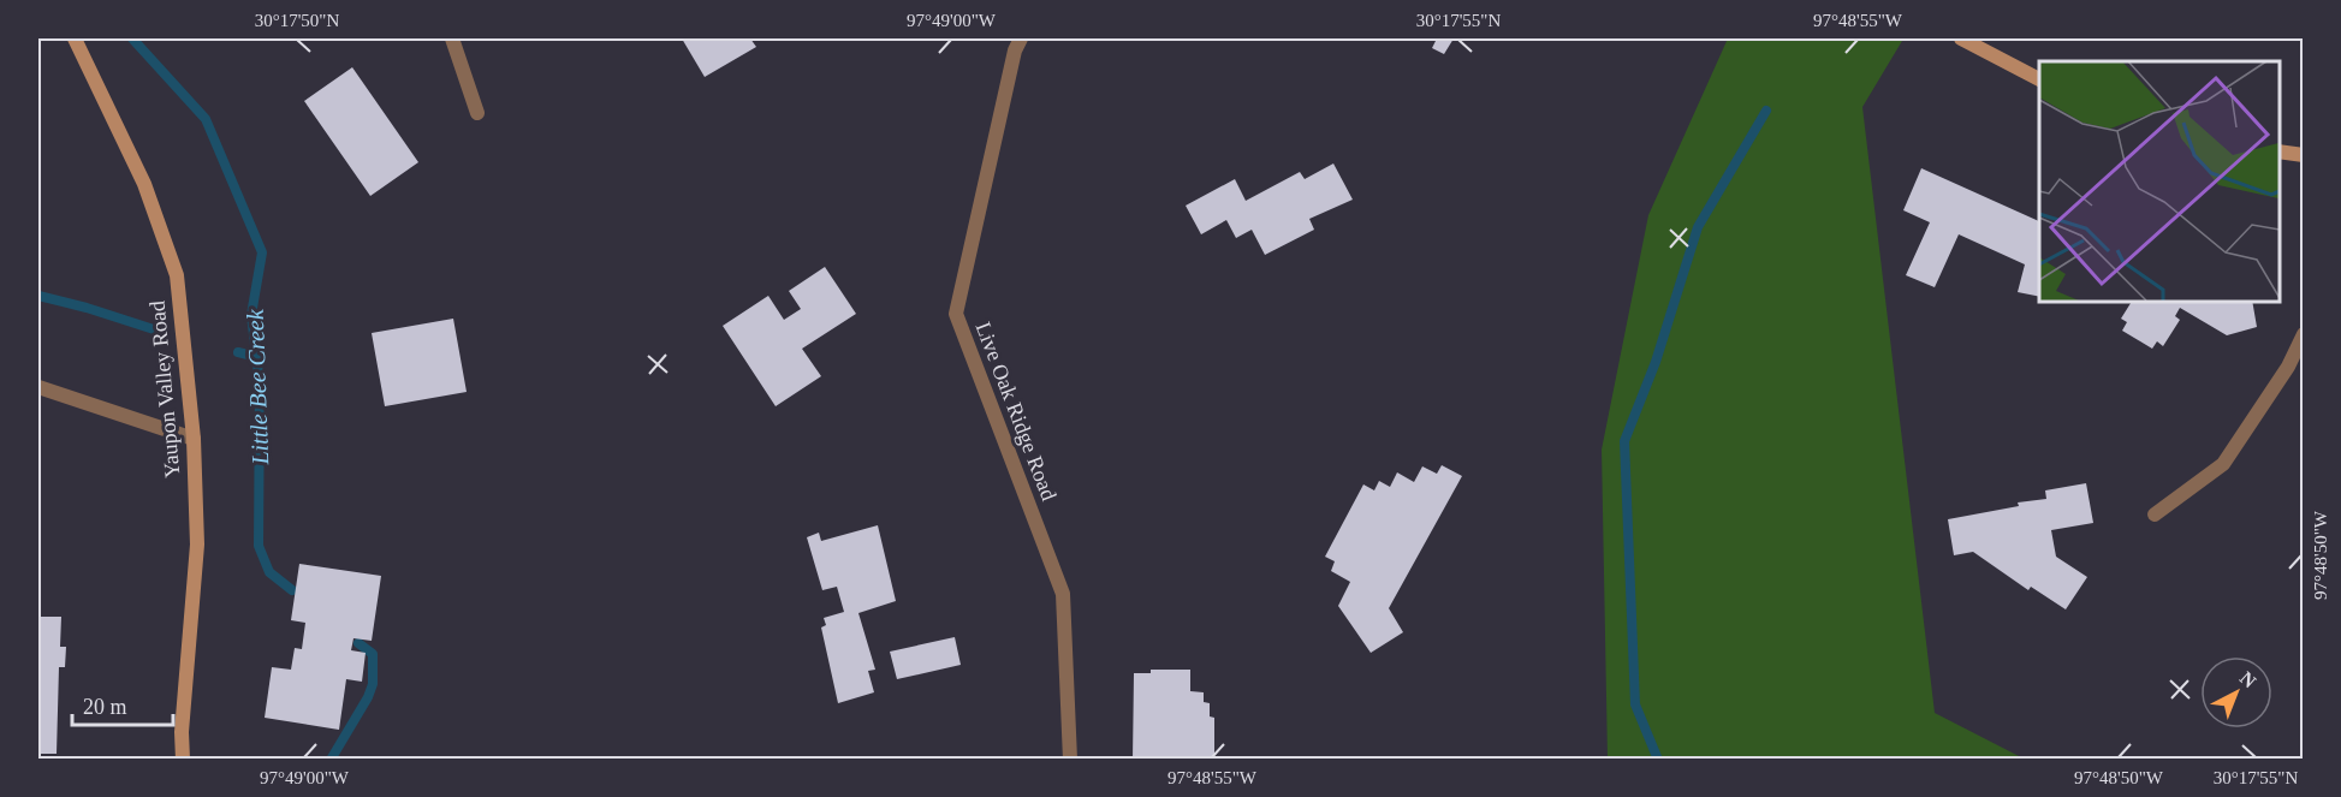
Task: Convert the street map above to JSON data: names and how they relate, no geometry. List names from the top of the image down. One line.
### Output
{"streets":{"street":["Yaupon Valley Road","Live Oak Ridge Road"]},"water":["Little Bee Creek"],"scale_bar":"20 m","north":"top right","coordinates":["30°17'50\"N","97°49'00\"W","30°17'55\"N","97°48'55\"W","97°48'50\"W"]}
